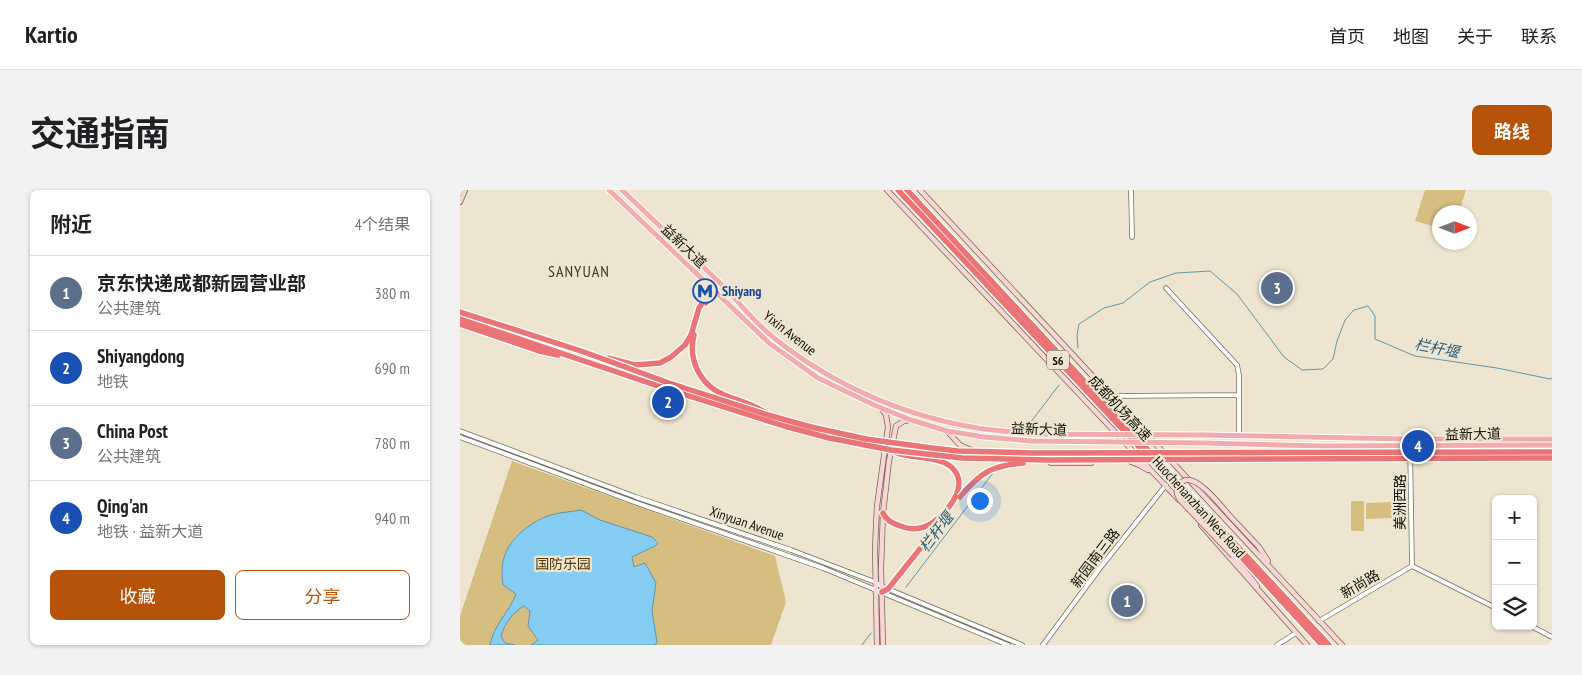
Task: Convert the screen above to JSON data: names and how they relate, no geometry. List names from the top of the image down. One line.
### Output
{"streets":{"highway":["S6","成都机场高速"],"main road":["益新大道","Yixin Avenue","Huochenanzhan West Road"],"street":["美洲西路","Xinyuan Avenue","新园南三路","新尚路"]},"crossings":[["益新大道","Yixin Avenue"],["益新大道","美洲西路"],["美洲西路","新尚路"],["Huochenanzhan West Road","新园南三路"]],"districts":["SANYUAN"],"water":["栏杆堰"],"parks":["国防乐园"],"places":{"metro station":["Shiyang"]},"north":"right","page":{"header":"Kartio","nav":["首页","地图","关于","联系"],"title":"交通指南","buttons":["路线",["收藏","分享"]],"heading":["附近","4个结果"],"list":[{"mark":"1","name":"京东快递成都新园营业部","note":"公共建筑","value":"380 m"},{"mark":"2","name":"Shiyangdong","note":"地铁","value":"690 m"},{"mark":"3","name":"China Post","note":"公共建筑","value":"780 m"},{"mark":"4","name":"Qing'an","note":"地铁 · 益新大道","value":"940 m"}],"pins":["3","2","4","1"],"map_buttons":["+","−"]}}
